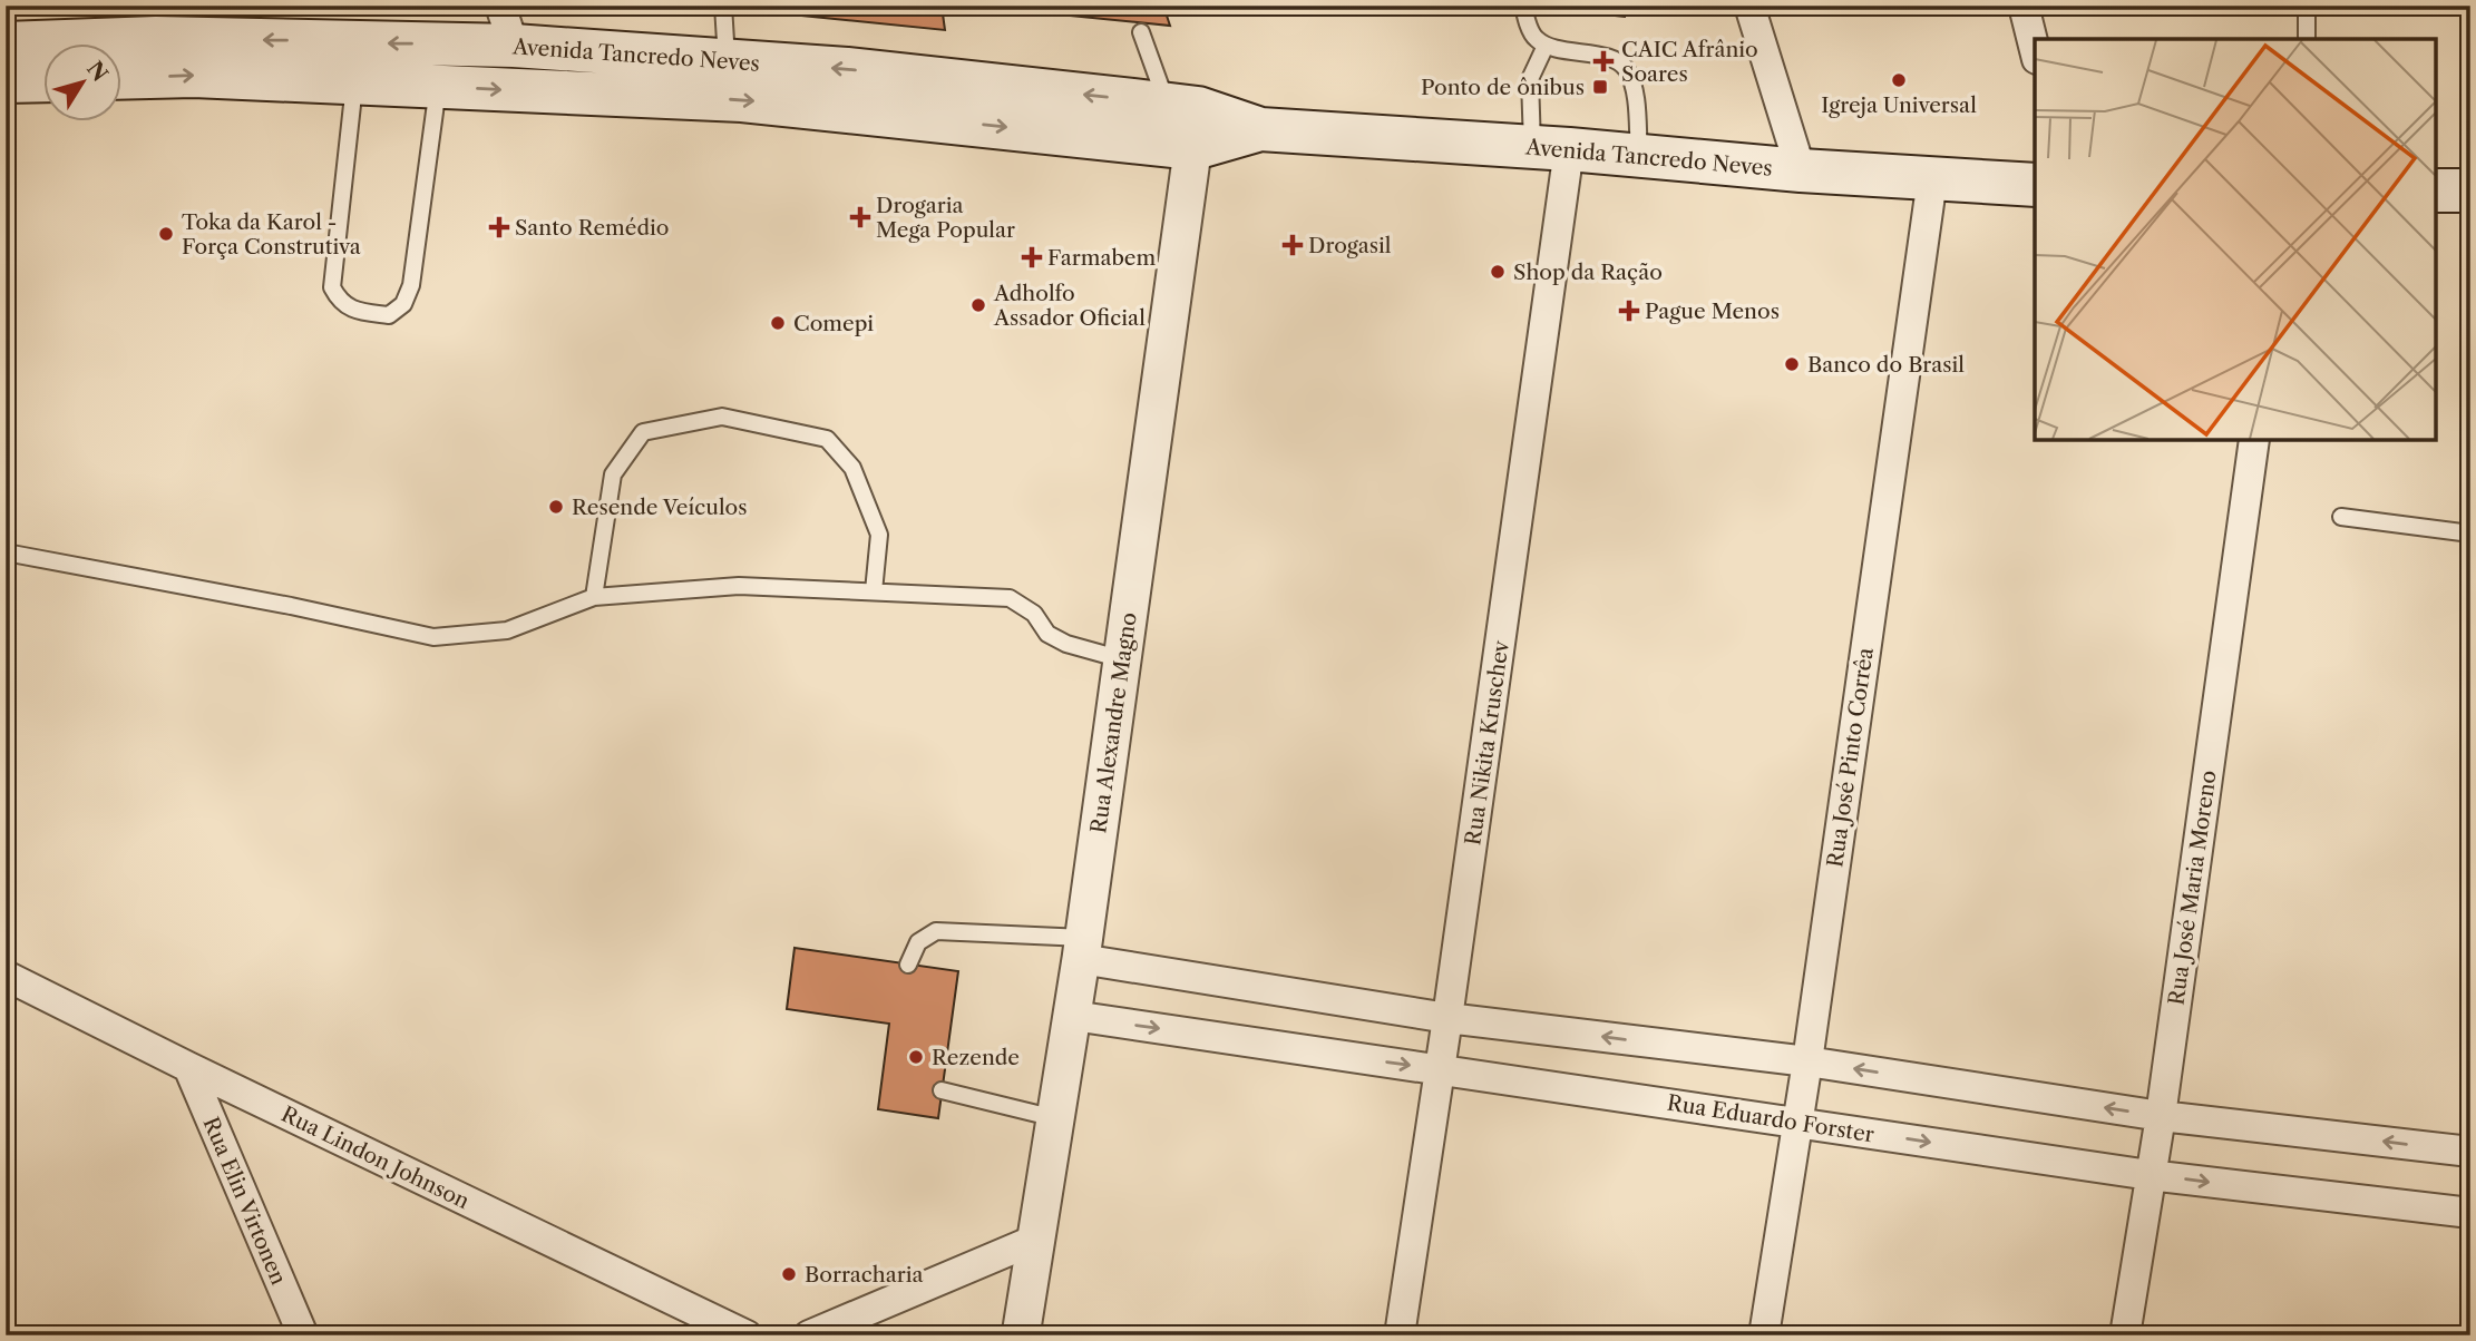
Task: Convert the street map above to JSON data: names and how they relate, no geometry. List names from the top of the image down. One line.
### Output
{"streets":{"main road":["Avenida Tancredo Neves"],"street":["Rua Alexandre Magno","Rua Nikita Kruschev","Rua José Pinto Corrêa","Rua José Maria Moreno","Rua Eduardo Forster","Rua Lindon Johnson","Rua Elin Virtonen"]},"crossings":[["Avenida Tancredo Neves","Rua Alexandre Magno"],["Avenida Tancredo Neves","Rua Nikita Kruschev"],["Avenida Tancredo Neves","Rua José Pinto Corrêa"],["Rua Alexandre Magno","Rua Eduardo Forster"],["Rua Nikita Kruschev","Rua Eduardo Forster"],["Rua José Pinto Corrêa","Rua Eduardo Forster"],["Rua José Maria Moreno","Rua Eduardo Forster"],["Rua Lindon Johnson","Rua Elin Virtonen"]],"places":{"health":["CAIC Afrânio Soares","Drogaria Mega Popular","Santo Remédio","Drogasil","Farmabem","Pague Menos"],"other":["Igreja Universal","Toka da Karol - Força Construtiva","Shop da Ração","Adholfo Assador Oficial","Comepi","Banco do Brasil","Resende Veículos","Rezende","Borracharia"],"transit":["Ponto de ônibus"]},"north":"top right"}
